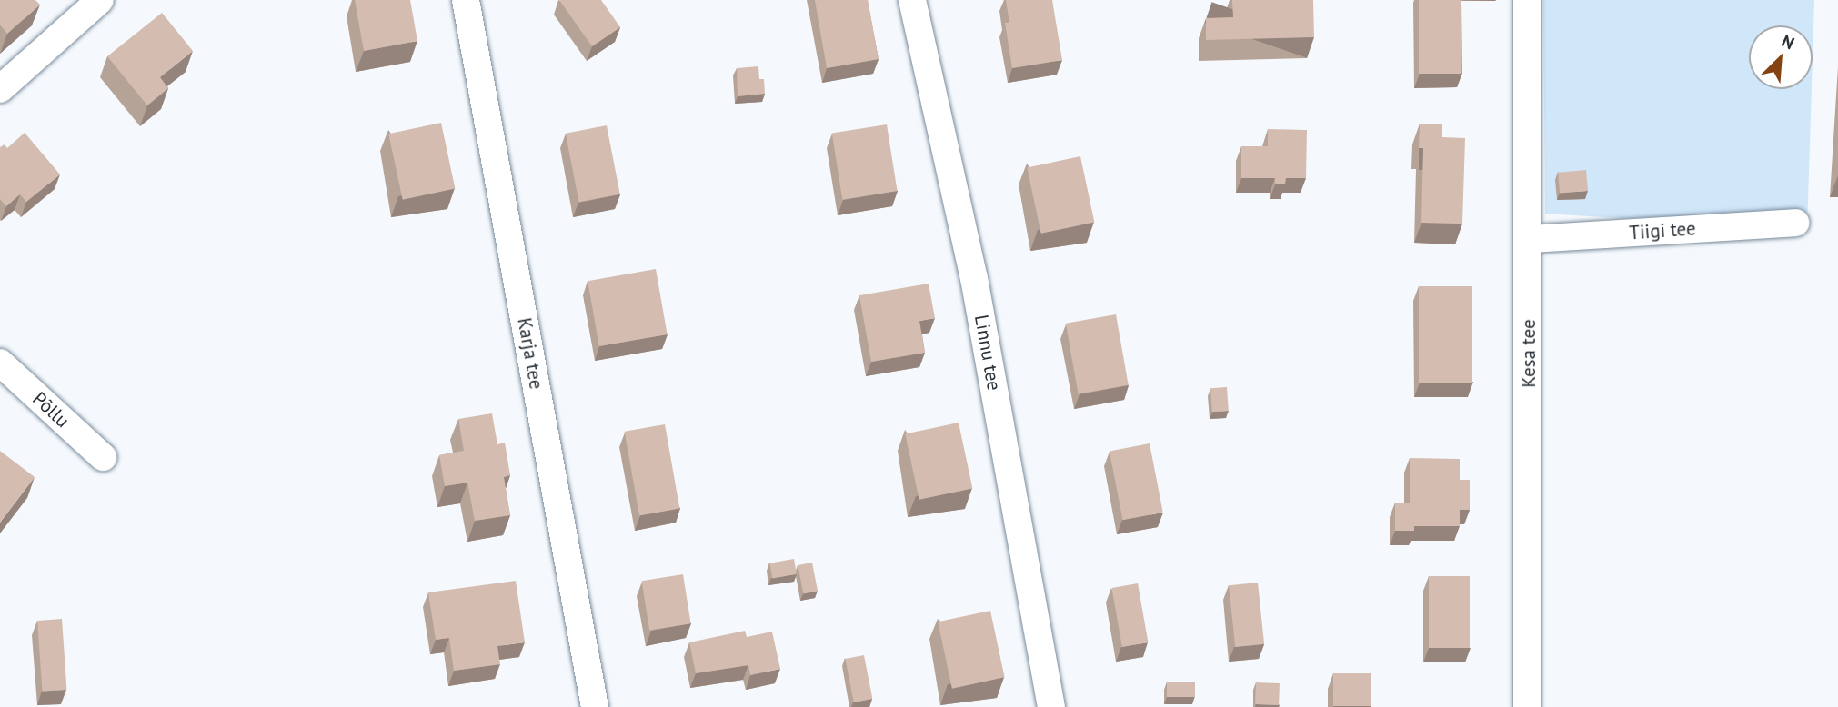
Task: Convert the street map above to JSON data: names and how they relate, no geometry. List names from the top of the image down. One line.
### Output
{"streets":{"street":["Tiigi tee","Linnu tee","Karja tee","Kesa tee","Põllu"]},"crossings":[["Tiigi tee","Kesa tee"]],"north":"top right"}
